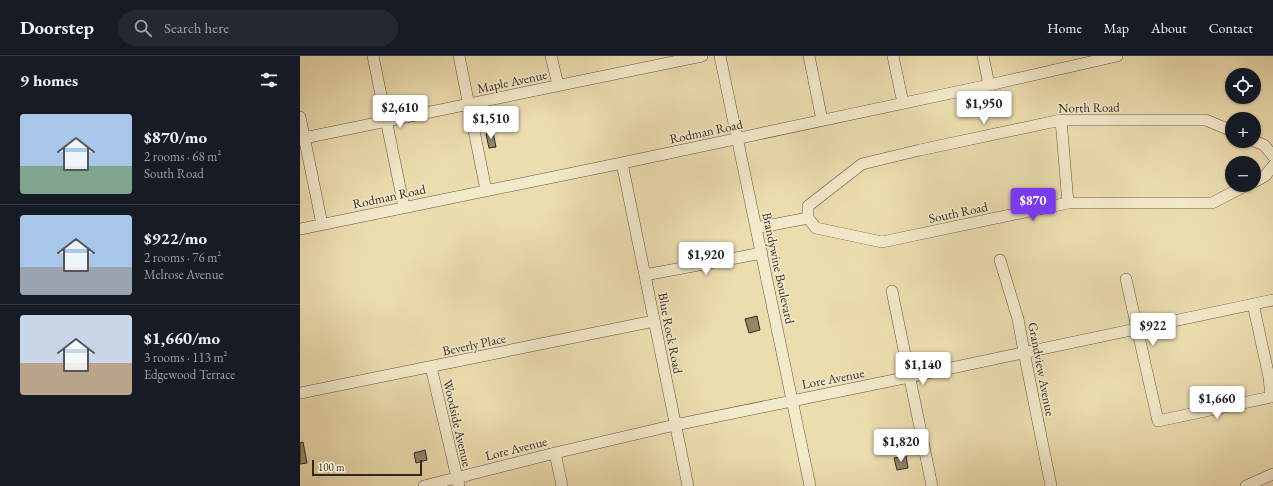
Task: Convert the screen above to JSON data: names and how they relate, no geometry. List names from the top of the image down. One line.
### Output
{"streets":{"street":["Maple Avenue","North Road","Rodman Road","South Road","Brandywine Boulevard","Blue Rock Road","Beverly Place","Grandview Avenue","Lore Avenue","Woodside Avenue"]},"crossings":[["North Road","South Road"],["Rodman Road","Brandywine Boulevard"],["Rodman Road","Blue Rock Road"],["Brandywine Boulevard","Lore Avenue"],["Blue Rock Road","Beverly Place"],["Blue Rock Road","Lore Avenue"],["Beverly Place","Woodside Avenue"],["Grandview Avenue","Lore Avenue"],["Lore Avenue","Woodside Avenue"]],"scale_bar":"100 m","page":{"header":"Doorstep","search":"Search here","nav":["Home","Map","About","Contact"],"heading":"9 homes","map_buttons":["+","−"],"price":["$1,950","$2,610","$1,510","$870","$1,920","$922","$1,140","$1,660","$1,820"],"list":[{"name":"$870/mo","note":"2 rooms · 68 m² · South Road"},{"name":"$922/mo","note":"2 rooms · 76 m² · Melrose Avenue"},{"name":"$1,660/mo","note":"3 rooms · 113 m² · Edgewood Terrace"}],"scale":"100 m"}}
